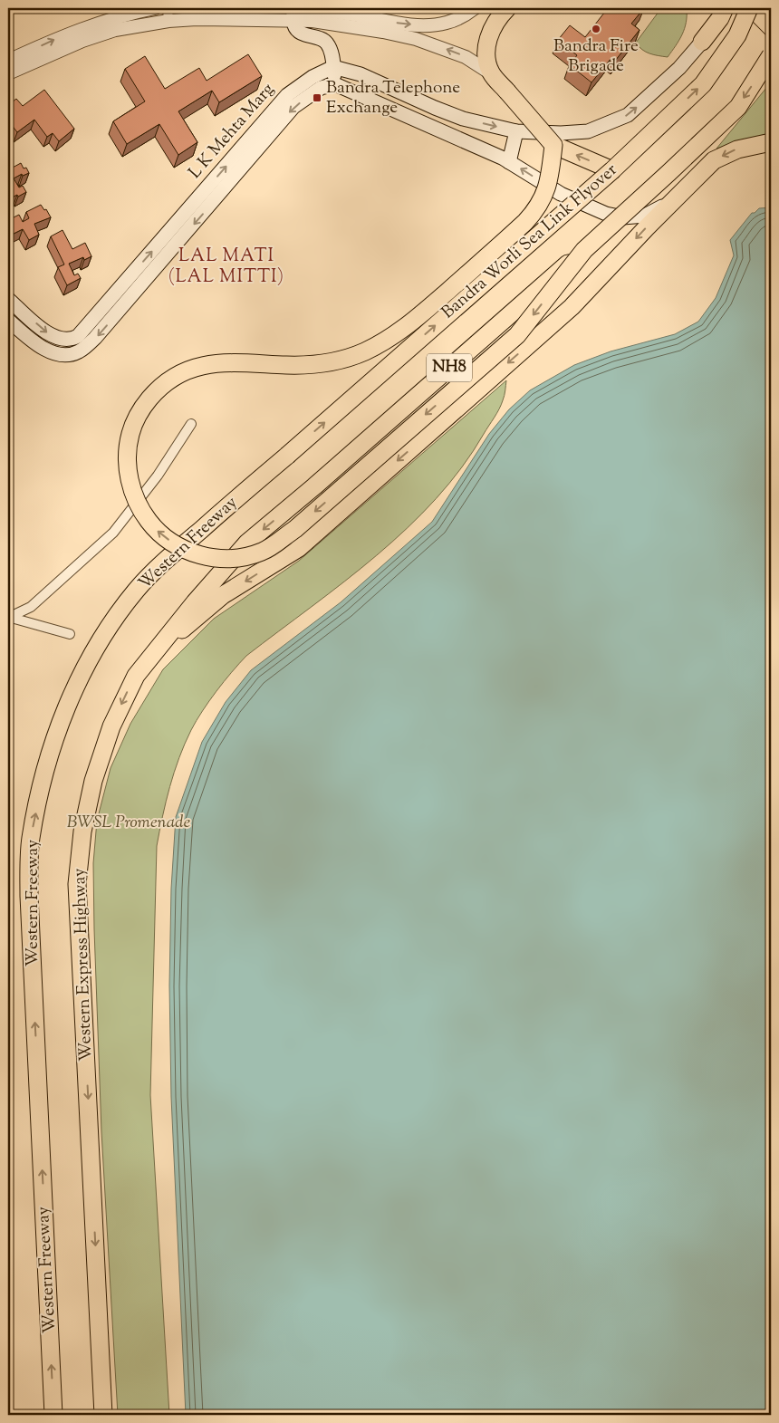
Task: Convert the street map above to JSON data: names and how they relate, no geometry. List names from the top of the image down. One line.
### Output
{"streets":{"highway":["Bandra Worli Sea Link Flyover","NH8","Western Freeway","Western Express Highway"],"main road":["L K Mehta Marg"]},"crossings":[["Bandra Worli Sea Link Flyover","Western Freeway"]],"one_way":["Western Freeway","Western Express Highway"],"districts":["LAL MATI (LAL MITTI)"],"parks":["BWSL Promenade"],"places":{"other":["Bandra Fire Brigade"],"transit":["Bandra Telephone Exchange"]}}
